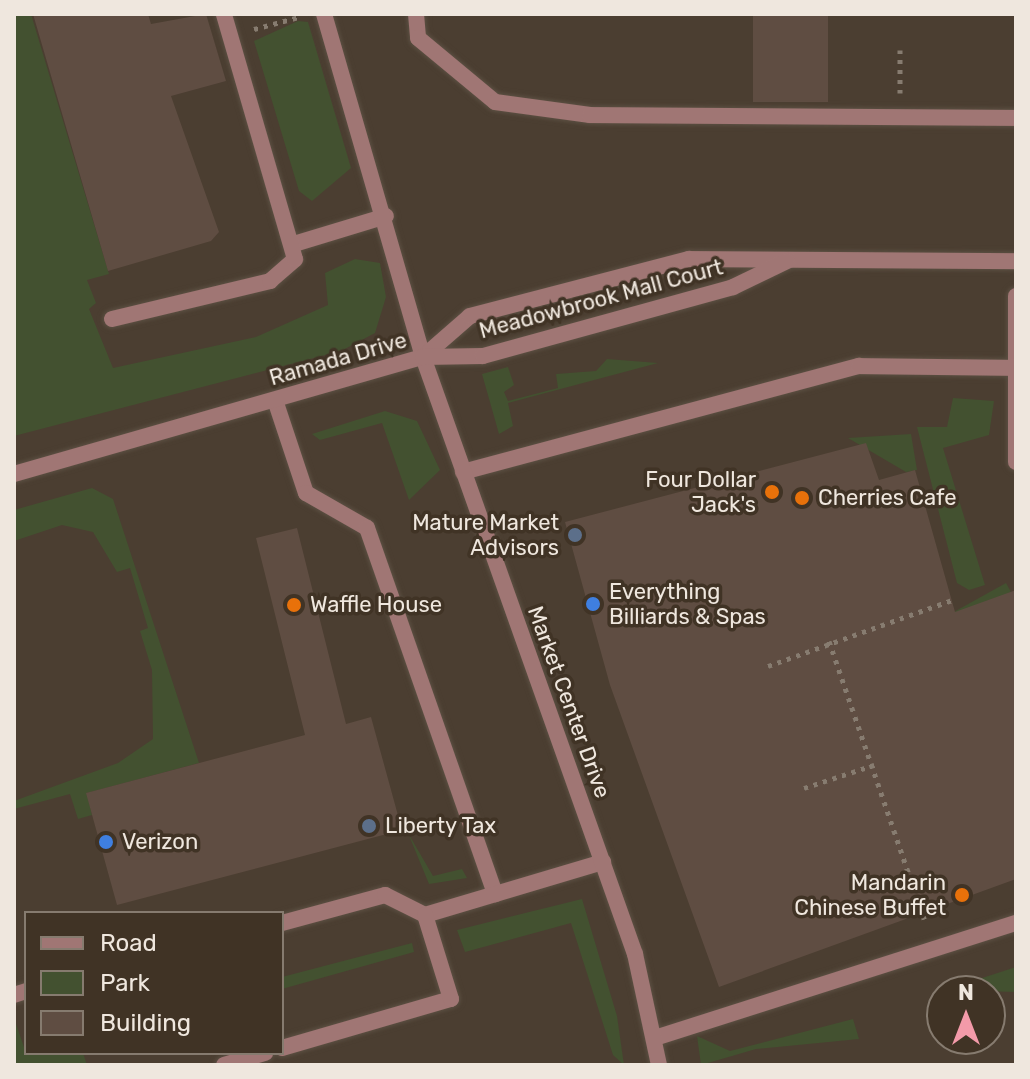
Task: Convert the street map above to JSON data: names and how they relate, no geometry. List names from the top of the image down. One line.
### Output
{"streets":{"street":["Meadowbrook Mall Court","Ramada Drive","Market Center Drive"]},"crossings":[["Meadowbrook Mall Court","Ramada Drive"],["Meadowbrook Mall Court","Market Center Drive"],["Ramada Drive","Market Center Drive"]],"places":["Four Dollar Jack's","Cherries Cafe","Mature Market Advisors","Everything Billiards & Spas","Waffle House","Liberty Tax","Verizon","Mandarin Chinese Buffet"],"legend":["Road","Park","Building"],"north":"top"}
